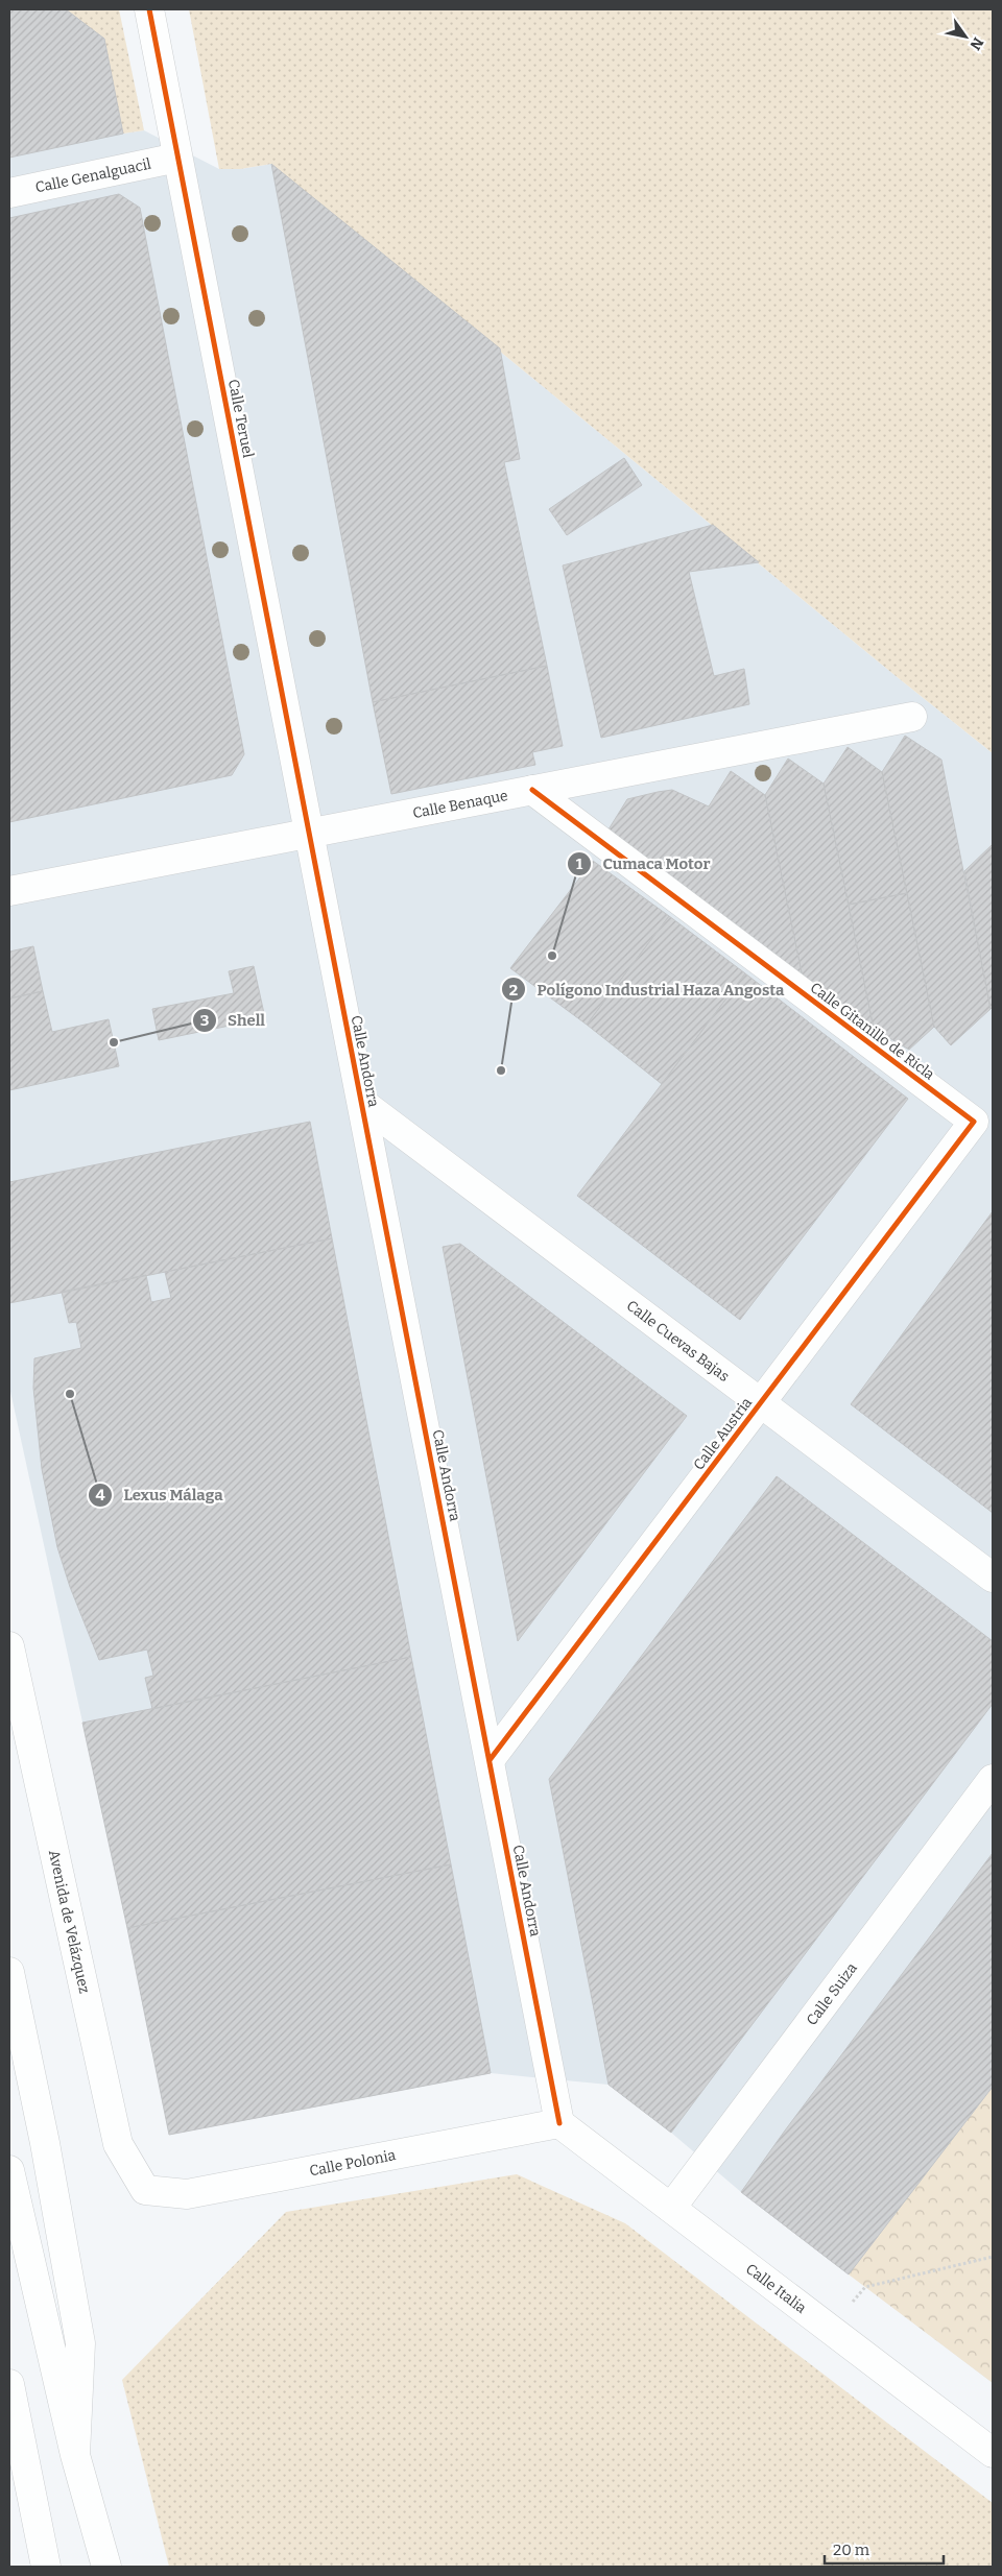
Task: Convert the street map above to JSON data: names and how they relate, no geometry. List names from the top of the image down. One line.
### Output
{"streets":{"main road":["Calle Genalguacil","Calle Teruel","Calle Benaque","Calle Gitanillo de Ricla","Calle Andorra","Calle Cuevas Bajas","Calle Austria","Avenida de Velázquez","Calle Suiza","Calle Polonia","Calle Italia"]},"crossings":[["Calle Genalguacil","Calle Teruel"],["Calle Teruel","Calle Benaque"],["Calle Teruel","Calle Andorra"],["Calle Benaque","Calle Gitanillo de Ricla"],["Calle Benaque","Calle Andorra"],["Calle Gitanillo de Ricla","Calle Austria"],["Calle Andorra","Calle Cuevas Bajas"],["Calle Andorra","Calle Austria"],["Calle Andorra","Calle Polonia"],["Calle Andorra","Calle Italia"],["Calle Cuevas Bajas","Calle Austria"],["Avenida de Velázquez","Calle Polonia"],["Calle Suiza","Calle Italia"],["Calle Polonia","Calle Italia"]],"places":["Cumaca Motor","Shell","Polígono Industrial Haza Angosta","Lexus Málaga"],"scale_bar":"20 m","north":"bottom right"}
